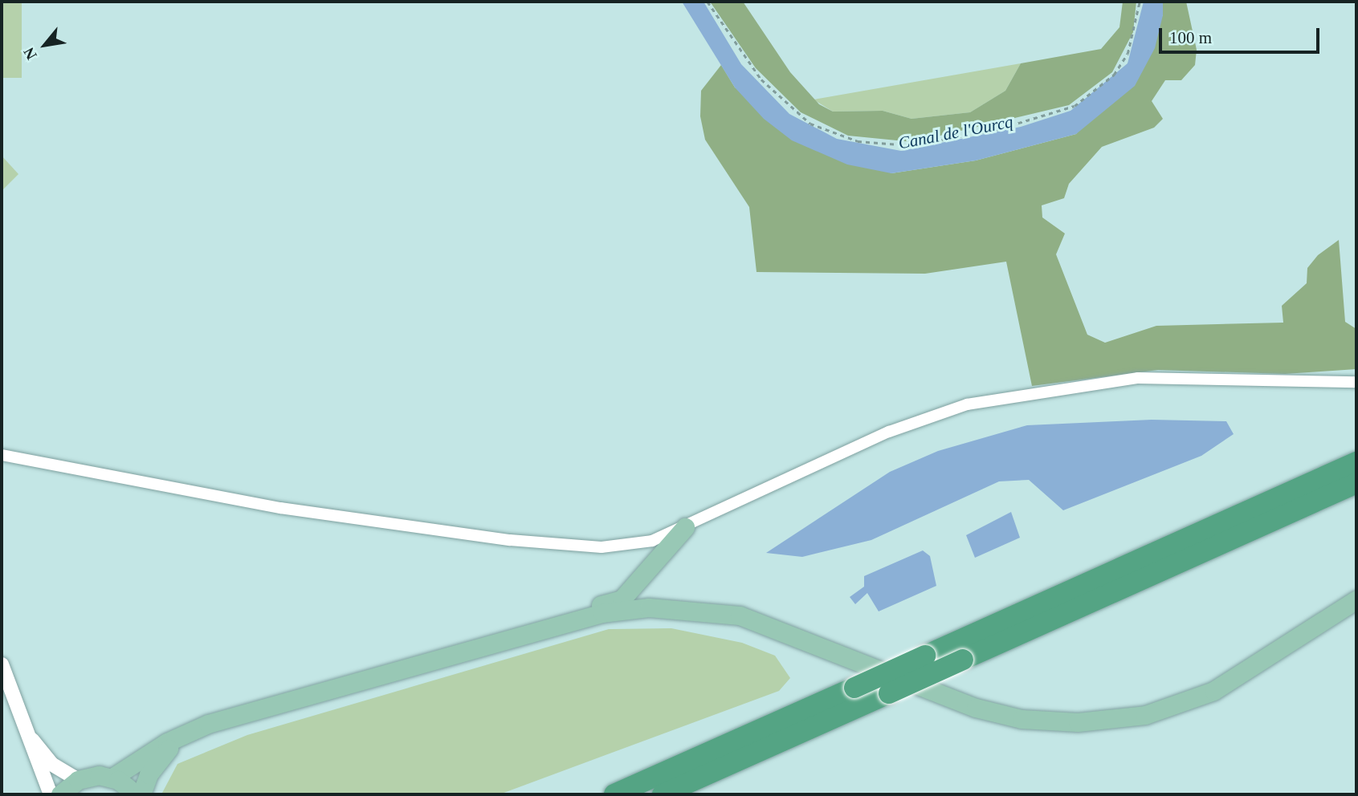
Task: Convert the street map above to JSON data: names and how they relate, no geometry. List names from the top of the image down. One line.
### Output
{"water":["Canal de l'Ourcq"],"scale_bar":"100 m","north":"bottom left"}
